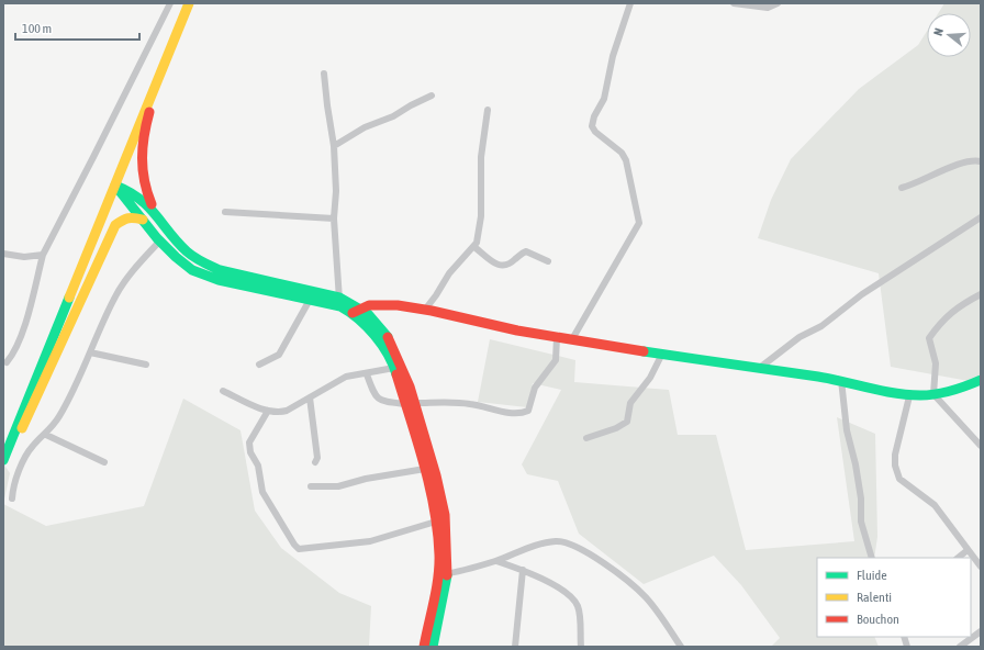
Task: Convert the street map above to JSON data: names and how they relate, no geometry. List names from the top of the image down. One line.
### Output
{"legend":["Fluide","Ralenti","Bouchon"],"scale_bar":"100 m","north":"left"}
